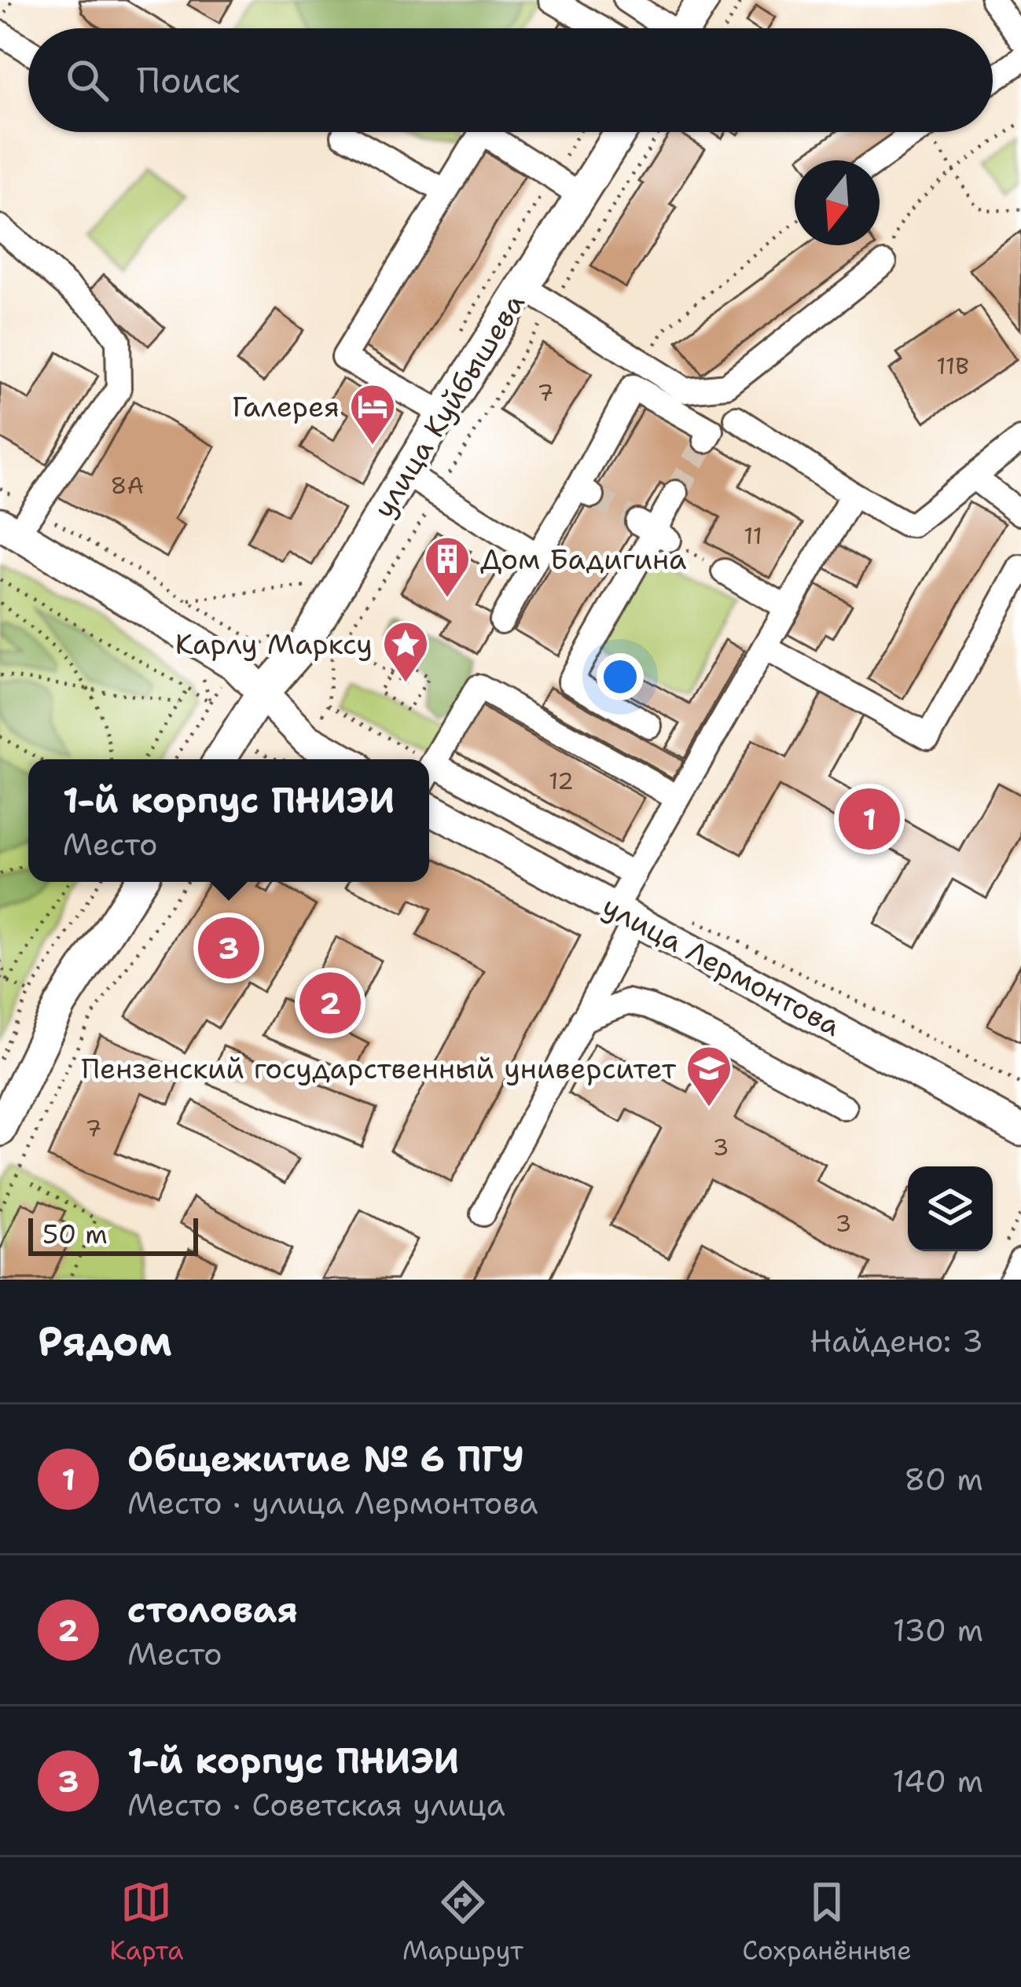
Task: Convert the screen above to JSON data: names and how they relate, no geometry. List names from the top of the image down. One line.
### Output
{"streets":{"main road":["улица Куйбышева","улица Лермонтова"]},"places":{"hotel":["Галерея"],"building":["Дом Бадигина"],"place":["Карлу Марксу"],"school or university":["Пензенский государственный университет"]},"house_numbers":["11В","7","8А","11","12","7","3","3"],"scale_bar":"50 m","north":"bottom","page":{"search":"Поиск","popup":["1-й корпус ПНИЭИ","Место"],"pins":["1","3","2"],"scale":"50 m","heading":["Рядом","Найдено: 3"],"list":[{"mark":"1","name":"Общежитие № 6 ПГУ","note":"Место · улица Лермонтова","value":"80 m"},{"mark":"2","name":"столовая","note":"Место","value":"130 m"},{"mark":"3","name":"1-й корпус ПНИЭИ","note":"Место · Советская улица","value":"140 m"}],"nav":["Карта","Маршрут","Сохранённые"]}}
